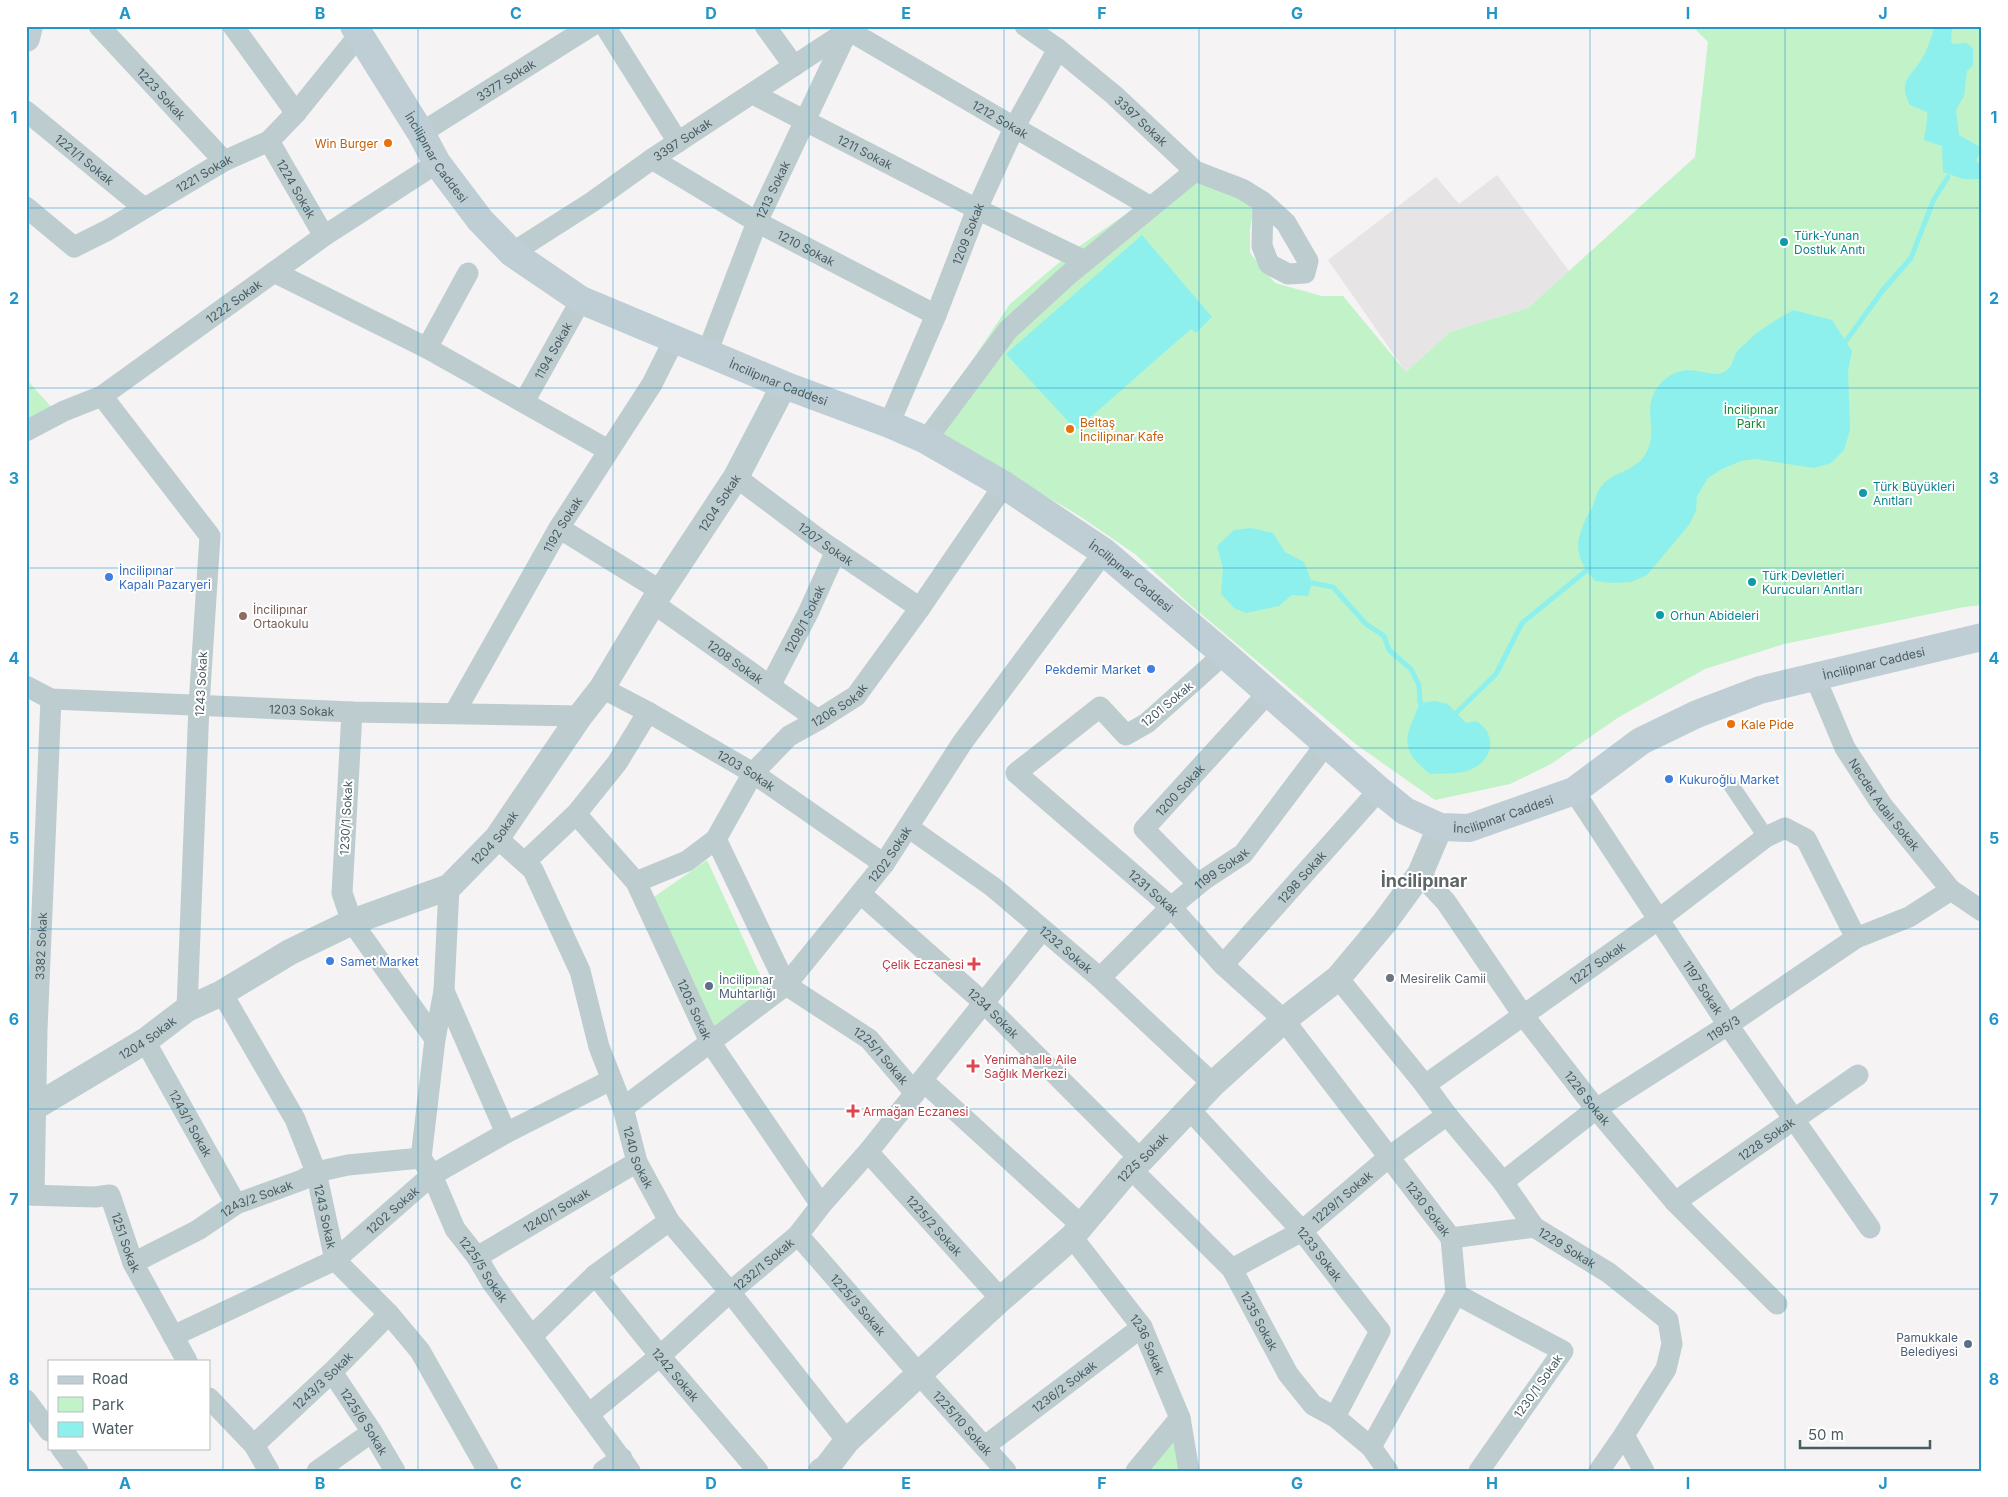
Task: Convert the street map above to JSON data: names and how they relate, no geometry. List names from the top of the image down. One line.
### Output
{"streets":{"main road":["İncilipınar Caddesi"],"street":["3377 Sokak","1223 Sokak","1212 Sokak","3397 Sokak","1211 Sokak","1221/1 Sokak","1221 Sokak","1224 Sokak","1213 Sokak","1209 Sokak","1210 Sokak","1222 Sokak","1194 Sokak","1204 Sokak","1192 Sokak","1207 Sokak","1208/1 Sokak","1208 Sokak","1243 Sokak","1206 Sokak","1201 Sokak","1203 Sokak","1200 Sokak","Necdet Adalı Sokak","1230/1 Sokak","1202 Sokak","1199 Sokak","1298 Sokak","1231 Sokak","3382 Sokak","1232 Sokak","1227 Sokak","1197 Sokak","1205 Sokak","1234 Sokak","1195/3","1225/1 Sokak","1226 Sokak","1243/1 Sokak","1228 Sokak","1240 Sokak","1225 Sokak","1229/1 Sokak","1243/2 Sokak","1240/1 Sokak","1230 Sokak","1225/2 Sokak","1251 Sokak","1229 Sokak","1233 Sokak","1232/1 Sokak","1225/5 Sokak","1225/3 Sokak","1235 Sokak","1236 Sokak","1242 Sokak","1243/3 Sokak","1236/2 Sokak","1225/6 Sokak","1225/10 Sokak"]},"crossings":[["3377 Sokak","İncilipınar Caddesi"],["1223 Sokak","1221 Sokak"],["1212 Sokak","3397 Sokak"],["1212 Sokak","1213 Sokak"],["1212 Sokak","1209 Sokak"],["3397 Sokak","1211 Sokak"],["3397 Sokak","İncilipınar Caddesi"],["3397 Sokak","1213 Sokak"],["3397 Sokak","1209 Sokak"],["3397 Sokak","1210 Sokak"],["1211 Sokak","1213 Sokak"],["1211 Sokak","1209 Sokak"],["İncilipınar Caddesi","1221 Sokak"],["İncilipınar Caddesi","1213 Sokak"],["İncilipınar Caddesi","1209 Sokak"],["İncilipınar Caddesi","1222 Sokak"],["İncilipınar Caddesi","1194 Sokak"],["İncilipınar Caddesi","1204 Sokak"],["İncilipınar Caddesi","1192 Sokak"],["İncilipınar Caddesi","1206 Sokak"],["İncilipınar Caddesi","1201 Sokak"],["İncilipınar Caddesi","1200 Sokak"],["İncilipınar Caddesi","Necdet Adalı Sokak"],["İncilipınar Caddesi","1202 Sokak"],["İncilipınar Caddesi","1199 Sokak"],["İncilipınar Caddesi","1298 Sokak"],["İncilipınar Caddesi","1197 Sokak"],["İncilipınar Caddesi","1225 Sokak"],["1221/1 Sokak","1221 Sokak"],["1221 Sokak","1224 Sokak"],["1224 Sokak","1222 Sokak"],["1213 Sokak","1210 Sokak"],["1209 Sokak","1210 Sokak"],["1222 Sokak","1243 Sokak"],["1204 Sokak","1207 Sokak"],["1204 Sokak","1208 Sokak"],["1204 Sokak","1243 Sokak"],["1204 Sokak","1203 Sokak"],["1204 Sokak","1230/1 Sokak"],["1204 Sokak","3382 Sokak"],["1204 Sokak","1243/1 Sokak"],["1204 Sokak","1240 Sokak"],["1192 Sokak","1208 Sokak"],["1192 Sokak","1203 Sokak"],["1207 Sokak","1208/1 Sokak"],["1207 Sokak","1206 Sokak"],["1208/1 Sokak","1208 Sokak"],["1208 Sokak","1206 Sokak"],["1243 Sokak","1203 Sokak"],["1243 Sokak","1202 Sokak"],["1243 Sokak","1243/2 Sokak"],["1243 Sokak","1243/3 Sokak"],["1206 Sokak","1203 Sokak"],["1206 Sokak","1205 Sokak"],["1201 Sokak","1231 Sokak"],["1203 Sokak","1230/1 Sokak"],["1203 Sokak","1202 Sokak"],["1203 Sokak","3382 Sokak"],["1200 Sokak","1199 Sokak"],["Necdet Adalı Sokak","1195/3"],["1230/1 Sokak","1230 Sokak"],["1202 Sokak","1232 Sokak"],["1202 Sokak","1205 Sokak"],["1202 Sokak","1234 Sokak"],["1202 Sokak","1225/1 Sokak"],["1202 Sokak","1240 Sokak"],["1202 Sokak","1243/2 Sokak"],["1202 Sokak","1251 Sokak"],["1202 Sokak","1225/5 Sokak"],["1199 Sokak","1231 Sokak"],["1199 Sokak","1232 Sokak"],["1298 Sokak","1231 Sokak"],["1231 Sokak","1225 Sokak"],["1231 Sokak","1230 Sokak"],["3382 Sokak","1251 Sokak"],["1232 Sokak","1225 Sokak"],["1232 Sokak","1232/1 Sokak"],["1227 Sokak","1197 Sokak"],["1227 Sokak","1195/3"],["1227 Sokak","1226 Sokak"],["1227 Sokak","1229 Sokak"],["1197 Sokak","1195/3"],["1197 Sokak","1228 Sokak"],["1205 Sokak","1232/1 Sokak"],["1234 Sokak","1225 Sokak"],["1234 Sokak","1232/1 Sokak"],["1234 Sokak","1235 Sokak"],["1195/3","1226 Sokak"],["1195/3","1229 Sokak"],["1225/1 Sokak","1225 Sokak"],["1225/1 Sokak","1232/1 Sokak"],["1225/1 Sokak","1236 Sokak"],["1226 Sokak","1228 Sokak"],["1226 Sokak","1225 Sokak"],["1243/1 Sokak","1243/2 Sokak"],["1240 Sokak","1225 Sokak"],["1240 Sokak","1240/1 Sokak"],["1240 Sokak","1232/1 Sokak"],["1225 Sokak","1230 Sokak"],["1225 Sokak","1225/2 Sokak"],["1225 Sokak","1229 Sokak"],["1225 Sokak","1233 Sokak"],["1225 Sokak","1225/3 Sokak"],["1225 Sokak","1235 Sokak"],["1225 Sokak","1236 Sokak"],["1225 Sokak","1225/10 Sokak"],["1229/1 Sokak","1230 Sokak"],["1229/1 Sokak","1229 Sokak"],["1229/1 Sokak","1233 Sokak"],["1229/1 Sokak","1235 Sokak"],["1243/2 Sokak","1251 Sokak"],["1243/2 Sokak","1225/5 Sokak"],["1240/1 Sokak","1225/5 Sokak"],["1225/2 Sokak","1232/1 Sokak"],["1233 Sokak","1235 Sokak"],["1232/1 Sokak","1225/5 Sokak"],["1232/1 Sokak","1225/3 Sokak"],["1232/1 Sokak","1242 Sokak"],["1225/3 Sokak","1225/10 Sokak"],["1236 Sokak","1236/2 Sokak"],["1243/3 Sokak","1225/6 Sokak"],["1236/2 Sokak","1225/10 Sokak"]],"districts":["İncilipınar"],"parks":["İncilipınar Parkı"],"places":{"other":["Win Burger","Türk-Yunan Dostluk Anıtı","Beltaş İncilipınar Kafe","Türk Büyükleri Anıtları","İncilipınar Kapalı Pazaryeri","Türk Devletleri Kurucuları Anıtları","Orhun Abideleri","İncilipınar Ortaokulu","Pekdemir Market","Kale Pide","Kukuroğlu Market","Samet Market","Mesirelik Camii","İncilipınar Muhtarlığı","Pamukkale Belediyesi"],"health":["Çelik Eczanesi","Yenimahalle Aile Sağlık Merkezi","Armağan Eczanesi"]},"legend":["Road","Park","Water"],"scale_bar":"50 m","grid":{"columns":["A","B","C","D","E","F","G","H","I","J"],"rows":["1","2","3","4","5","6","7","8"]}}
